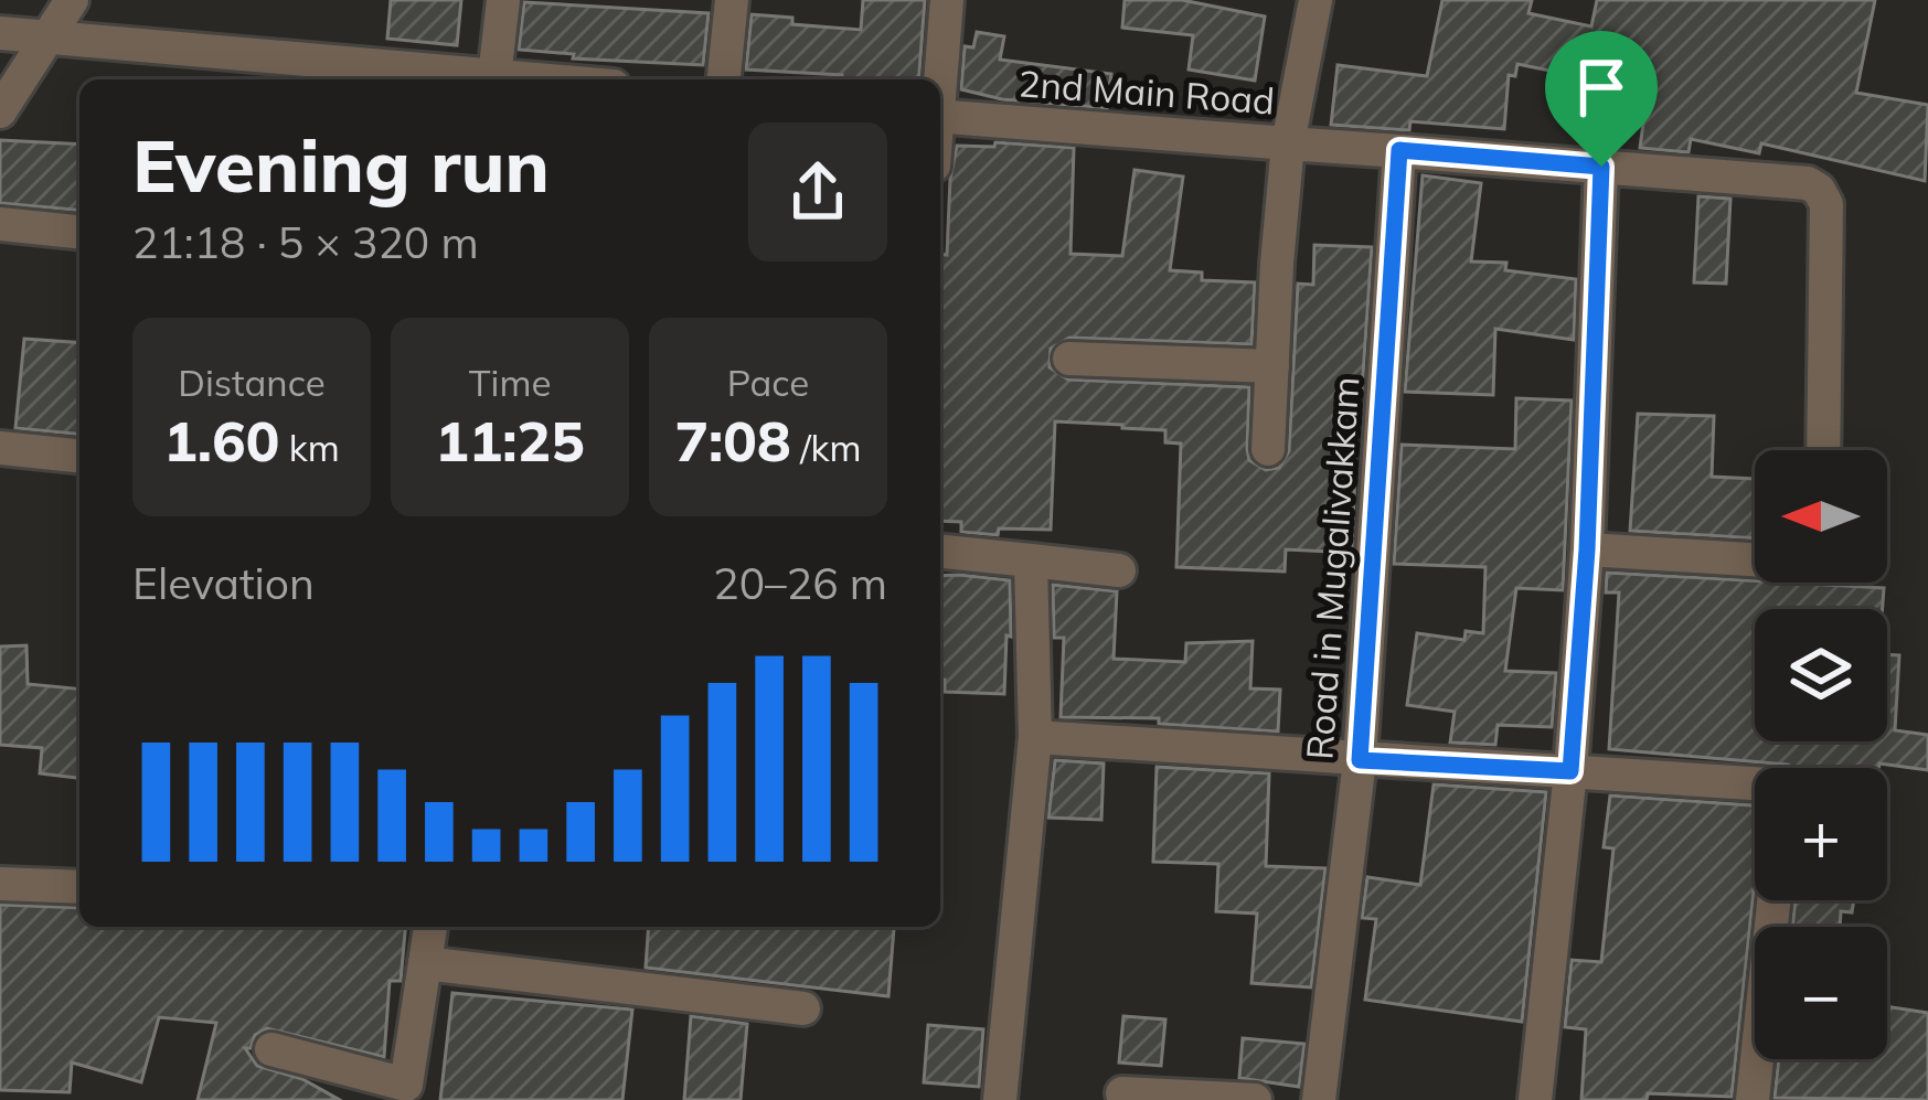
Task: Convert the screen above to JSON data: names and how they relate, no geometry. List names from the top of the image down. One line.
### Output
{"streets":{"street":["2nd Main Road","Road in Mugalivakkam"]},"north":"left","page":{"heading":["Evening run","21:18 · 5 × 320 m"],"stats":[["Distance","1.60 km"],["Time","11:25"],["Pace","7:08 /km"]],"map_buttons":["+","−"],"chart":["Elevation","20–26 m"]}}
